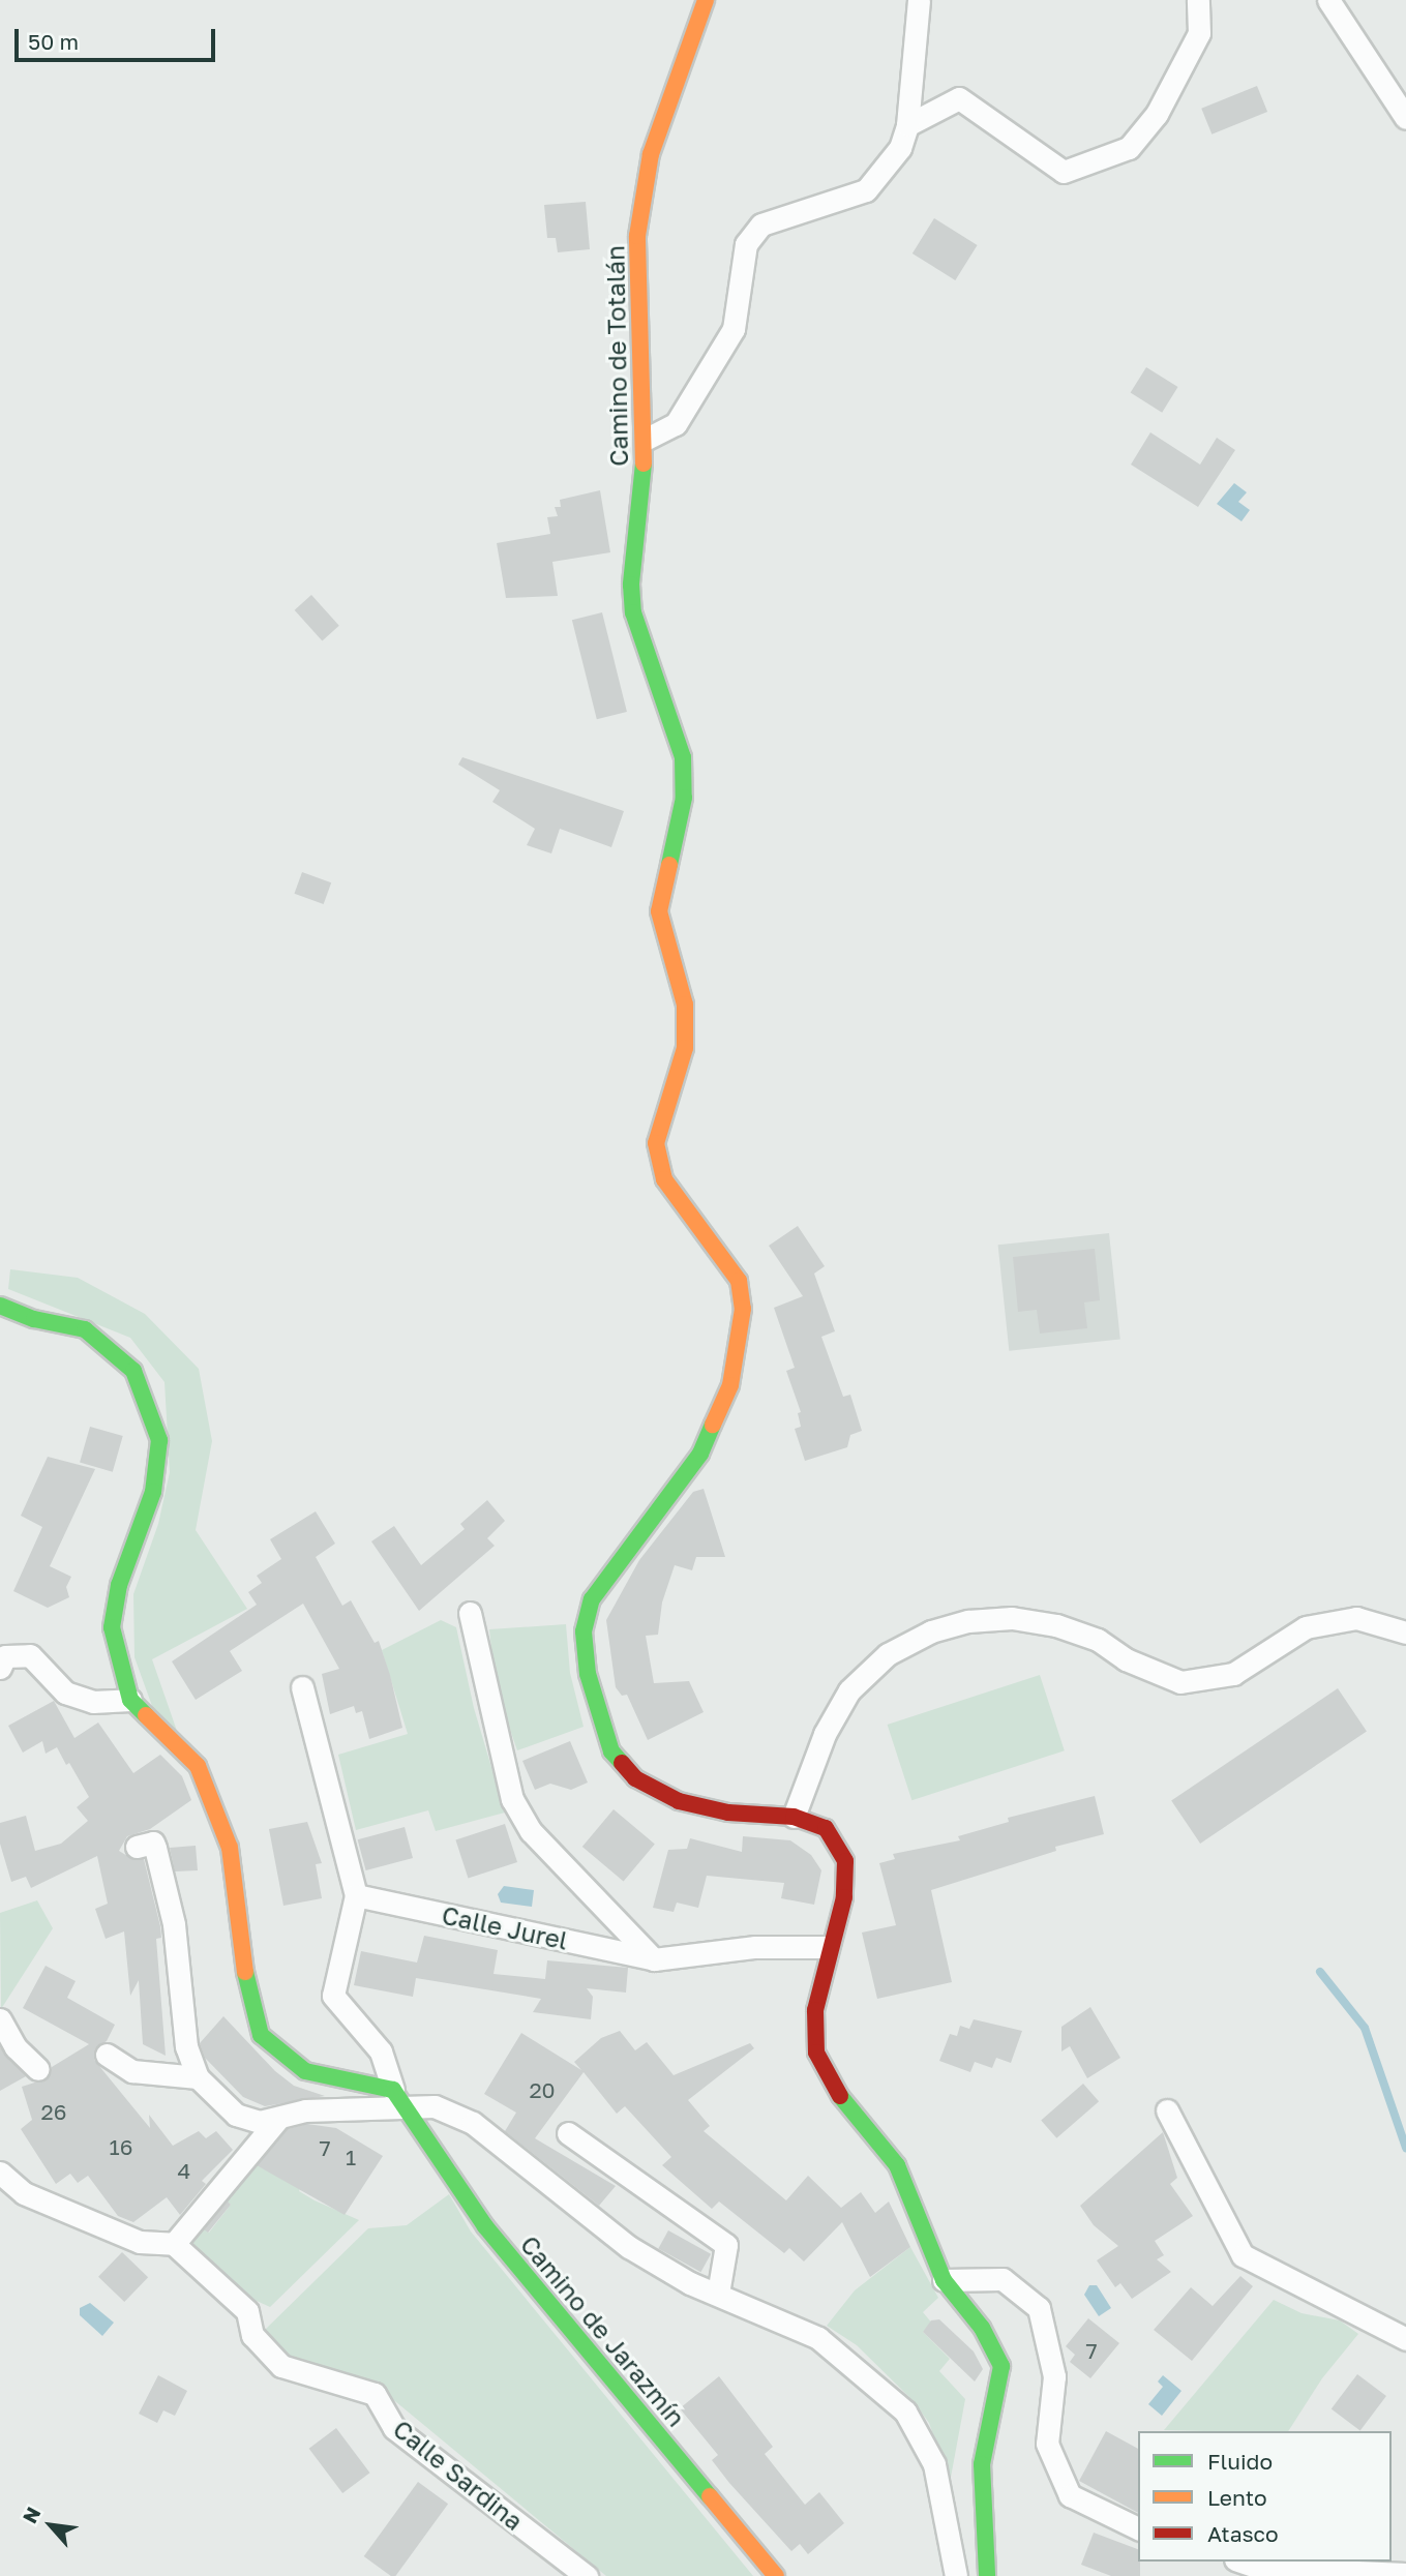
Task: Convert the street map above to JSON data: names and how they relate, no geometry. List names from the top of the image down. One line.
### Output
{"streets":{"street":["Camino de Totalán","Calle Jurel","Camino de Jarazmín","Calle Sardina"]},"crossings":[["Camino de Totalán","Calle Jurel"]],"house_numbers":["20","26","16","7","1","4","7"],"legend":["Fluido","Lento","Atasco"],"scale_bar":"50 m","north":"top left"}
